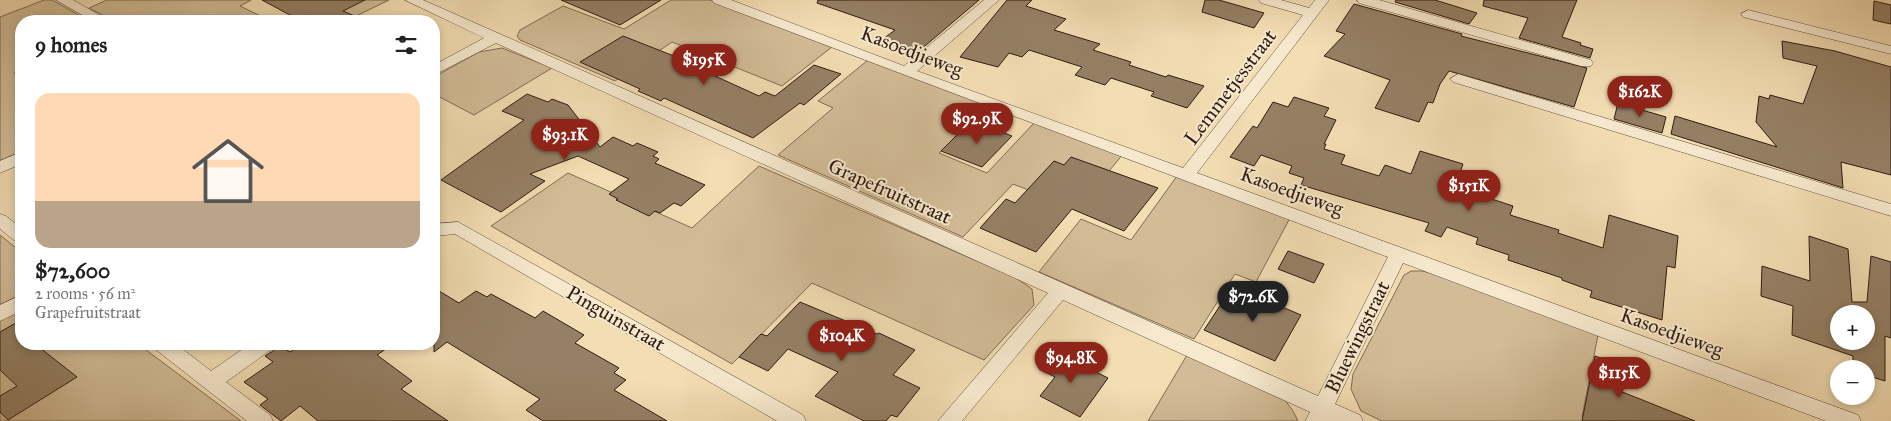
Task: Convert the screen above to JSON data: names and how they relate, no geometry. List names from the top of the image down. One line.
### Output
{"streets":{"street":["Kasoedjieweg","Lemmetjesstraat","Grapefruitstraat","Pinguinstraat","Bluewingstraat"]},"crossings":[["Kasoedjieweg","Lemmetjesstraat"],["Kasoedjieweg","Bluewingstraat"],["Grapefruitstraat","Bluewingstraat"]],"page":{"heading":"9 homes","price":["$195K","$162K","$92.9K","$93.1K","$151K","$72.6K","$104K","$94.8K","$115K"],"list":[{"name":"$72,600","note":"2 rooms · 56 m² · Grapefruitstraat"}],"map_buttons":["+","−"]}}
